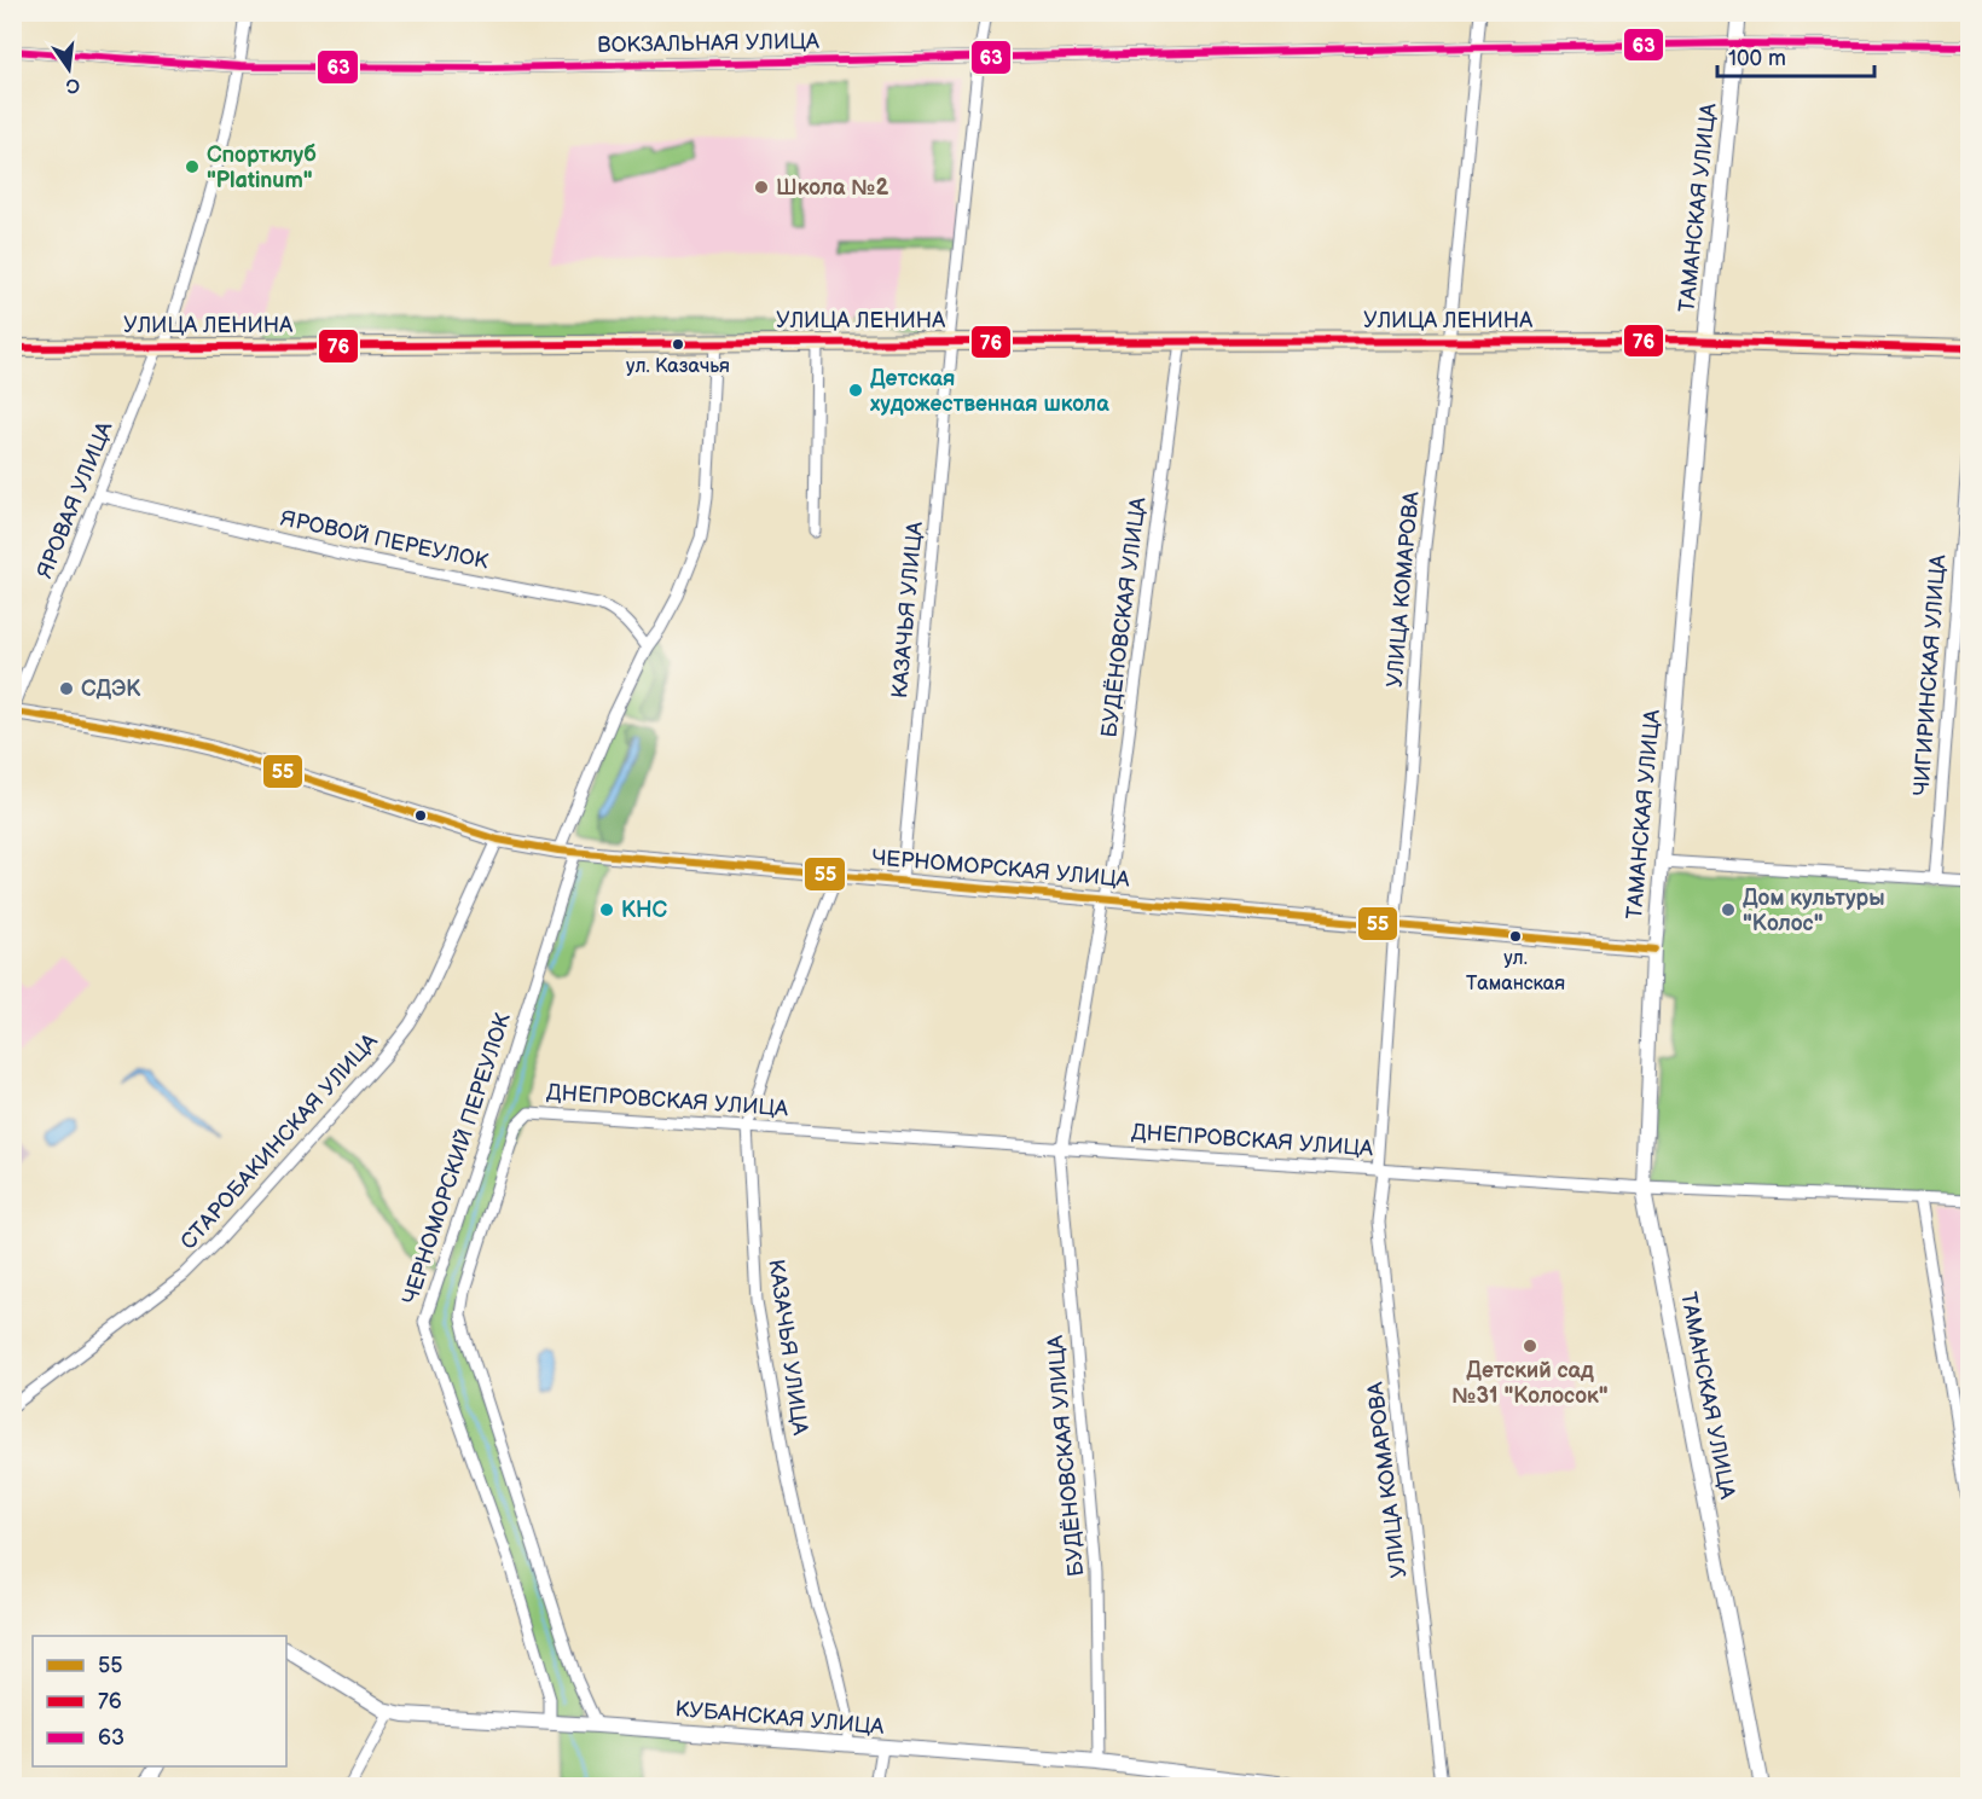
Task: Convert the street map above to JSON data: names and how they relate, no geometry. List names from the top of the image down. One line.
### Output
{"streets":{"main road":["УЛИЦА ЛЕНИНА"],"street":["ВОКЗАЛЬНАЯ УЛИЦА","ТАМАНСКАЯ УЛИЦА","ЯРОВАЯ УЛИЦА","ЯРОВОЙ ПЕРЕУЛОК","УЛИЦА КОМАРОВА","КАЗАЧЬЯ УЛИЦА","БУДЁНОВСКАЯ УЛИЦА","ЧИГИРИНСКАЯ УЛИЦА","ЧЕРНОМОРСКАЯ УЛИЦА","ДНЕПРОВСКАЯ УЛИЦА","СТАРОБАКИНСКАЯ УЛИЦА","ЧЕРНОМОРСКИЙ ПЕРЕУЛОК","КУБАНСКАЯ УЛИЦА"]},"crossings":[["ВОКЗАЛЬНАЯ УЛИЦА","ТАМАНСКАЯ УЛИЦА"],["ВОКЗАЛЬНАЯ УЛИЦА","ЯРОВАЯ УЛИЦА"],["ВОКЗАЛЬНАЯ УЛИЦА","УЛИЦА КОМАРОВА"],["ВОКЗАЛЬНАЯ УЛИЦА","КАЗАЧЬЯ УЛИЦА"],["ТАМАНСКАЯ УЛИЦА","УЛИЦА ЛЕНИНА"],["ТАМАНСКАЯ УЛИЦА","ЧЕРНОМОРСКАЯ УЛИЦА"],["ТАМАНСКАЯ УЛИЦА","ДНЕПРОВСКАЯ УЛИЦА"],["УЛИЦА ЛЕНИНА","ЯРОВАЯ УЛИЦА"],["УЛИЦА ЛЕНИНА","УЛИЦА КОМАРОВА"],["УЛИЦА ЛЕНИНА","КАЗАЧЬЯ УЛИЦА"],["УЛИЦА ЛЕНИНА","БУДЁНОВСКАЯ УЛИЦА"],["ЯРОВАЯ УЛИЦА","ЯРОВОЙ ПЕРЕУЛОК"],["ЯРОВАЯ УЛИЦА","ЧЕРНОМОРСКАЯ УЛИЦА"],["УЛИЦА КОМАРОВА","ЧЕРНОМОРСКАЯ УЛИЦА"],["УЛИЦА КОМАРОВА","ДНЕПРОВСКАЯ УЛИЦА"],["КАЗАЧЬЯ УЛИЦА","ЧЕРНОМОРСКАЯ УЛИЦА"],["КАЗАЧЬЯ УЛИЦА","ДНЕПРОВСКАЯ УЛИЦА"],["КАЗАЧЬЯ УЛИЦА","КУБАНСКАЯ УЛИЦА"],["БУДЁНОВСКАЯ УЛИЦА","ЧЕРНОМОРСКАЯ УЛИЦА"],["БУДЁНОВСКАЯ УЛИЦА","ДНЕПРОВСКАЯ УЛИЦА"],["БУДЁНОВСКАЯ УЛИЦА","КУБАНСКАЯ УЛИЦА"],["ЧЕРНОМОРСКАЯ УЛИЦА","СТАРОБАКИНСКАЯ УЛИЦА"],["ЧЕРНОМОРСКАЯ УЛИЦА","ЧЕРНОМОРСКИЙ ПЕРЕУЛОК"],["ДНЕПРОВСКАЯ УЛИЦА","КУБАНСКАЯ УЛИЦА"],["ЧЕРНОМОРСКИЙ ПЕРЕУЛОК","КУБАНСКАЯ УЛИЦА"]],"places":["Спортклуб \"Platinum\"","Школа №2","ул. Казачья","Детская художественная школа","СДЭК","КНС","Дом культуры \"Колос\"","ул. Таманская","Детский сад №31 \"Колосок\""],"lines":["transit line 63","transit line 76","transit line 55"],"legend":["55","76","63"],"scale_bar":"100 m","north":"bottom"}
